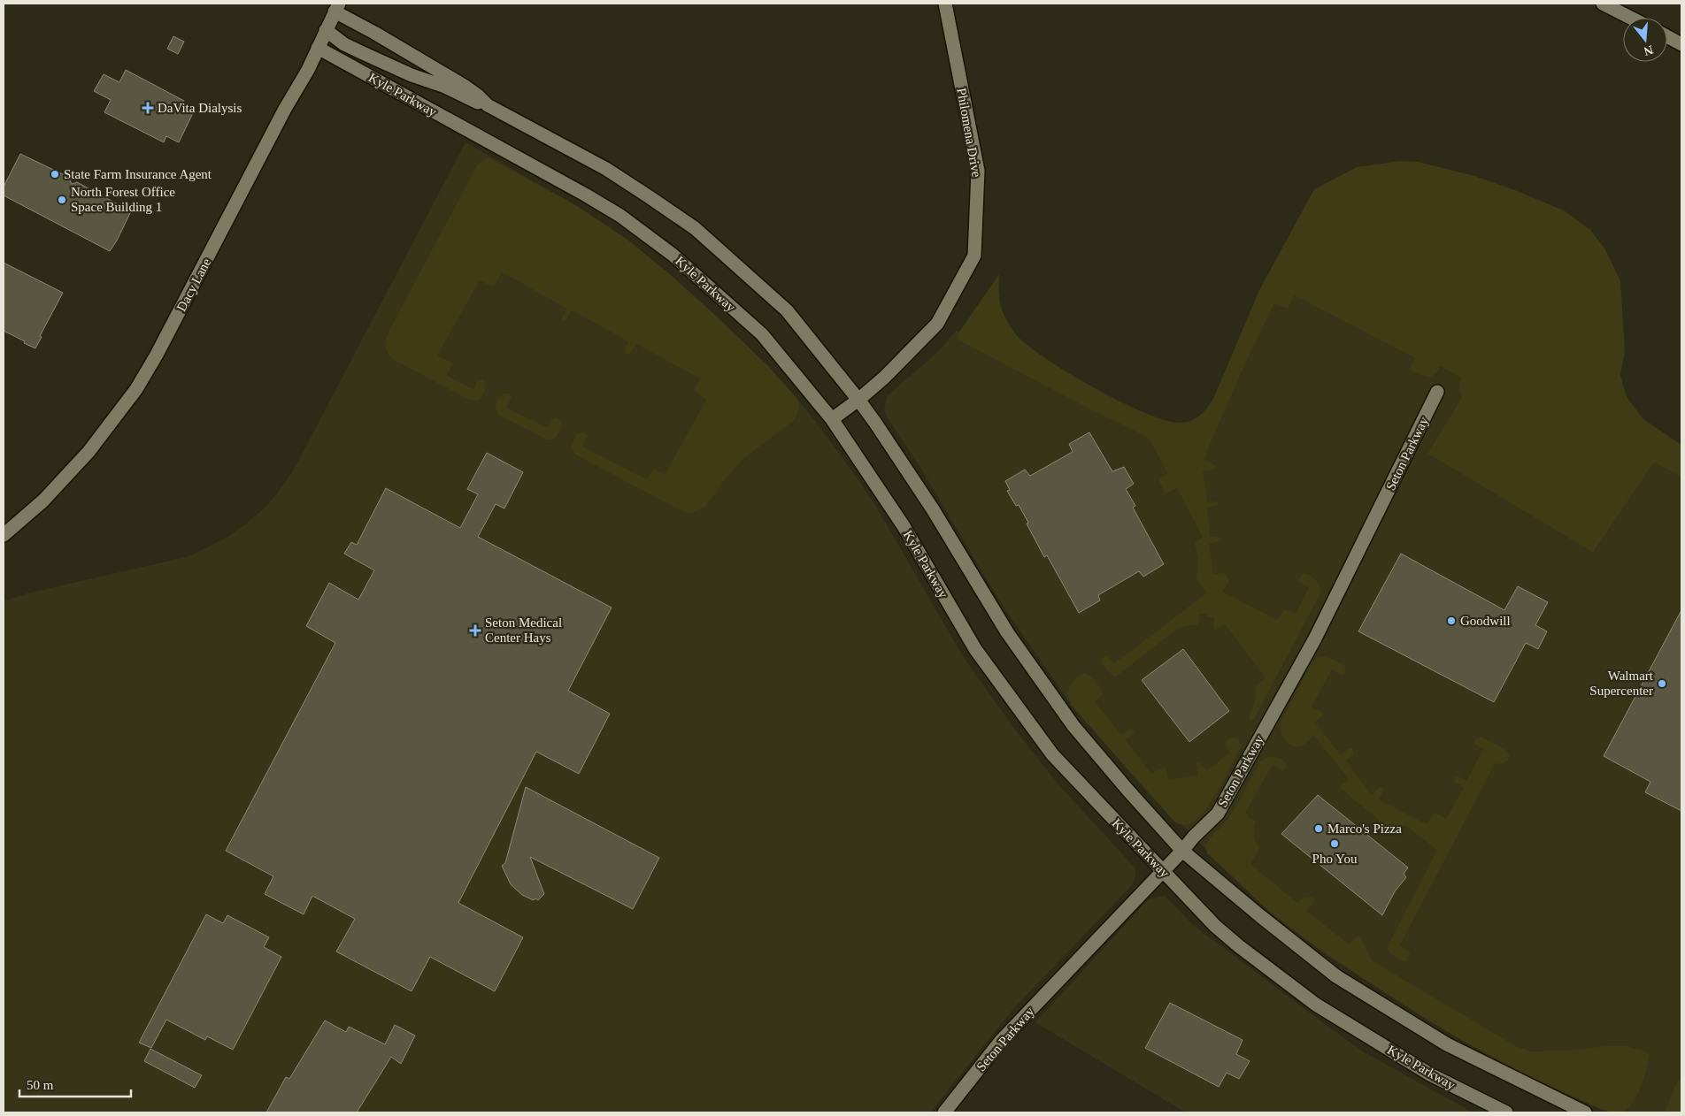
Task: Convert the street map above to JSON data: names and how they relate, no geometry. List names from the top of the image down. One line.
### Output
{"streets":{"street":["Kyle Parkway","Philomena Drive","Dacy Lane","Seton Parkway"]},"crossings":[["Kyle Parkway","Philomena Drive"],["Kyle Parkway","Dacy Lane"],["Kyle Parkway","Seton Parkway"]],"places":{"health":["DaVita Dialysis","Seton Medical Center Hays"],"other":["State Farm Insurance Agent","North Forest Office Space Building 1","Goodwill","Walmart Supercenter","Marco's Pizza","Pho You"]},"scale_bar":"50 m","north":"bottom"}
